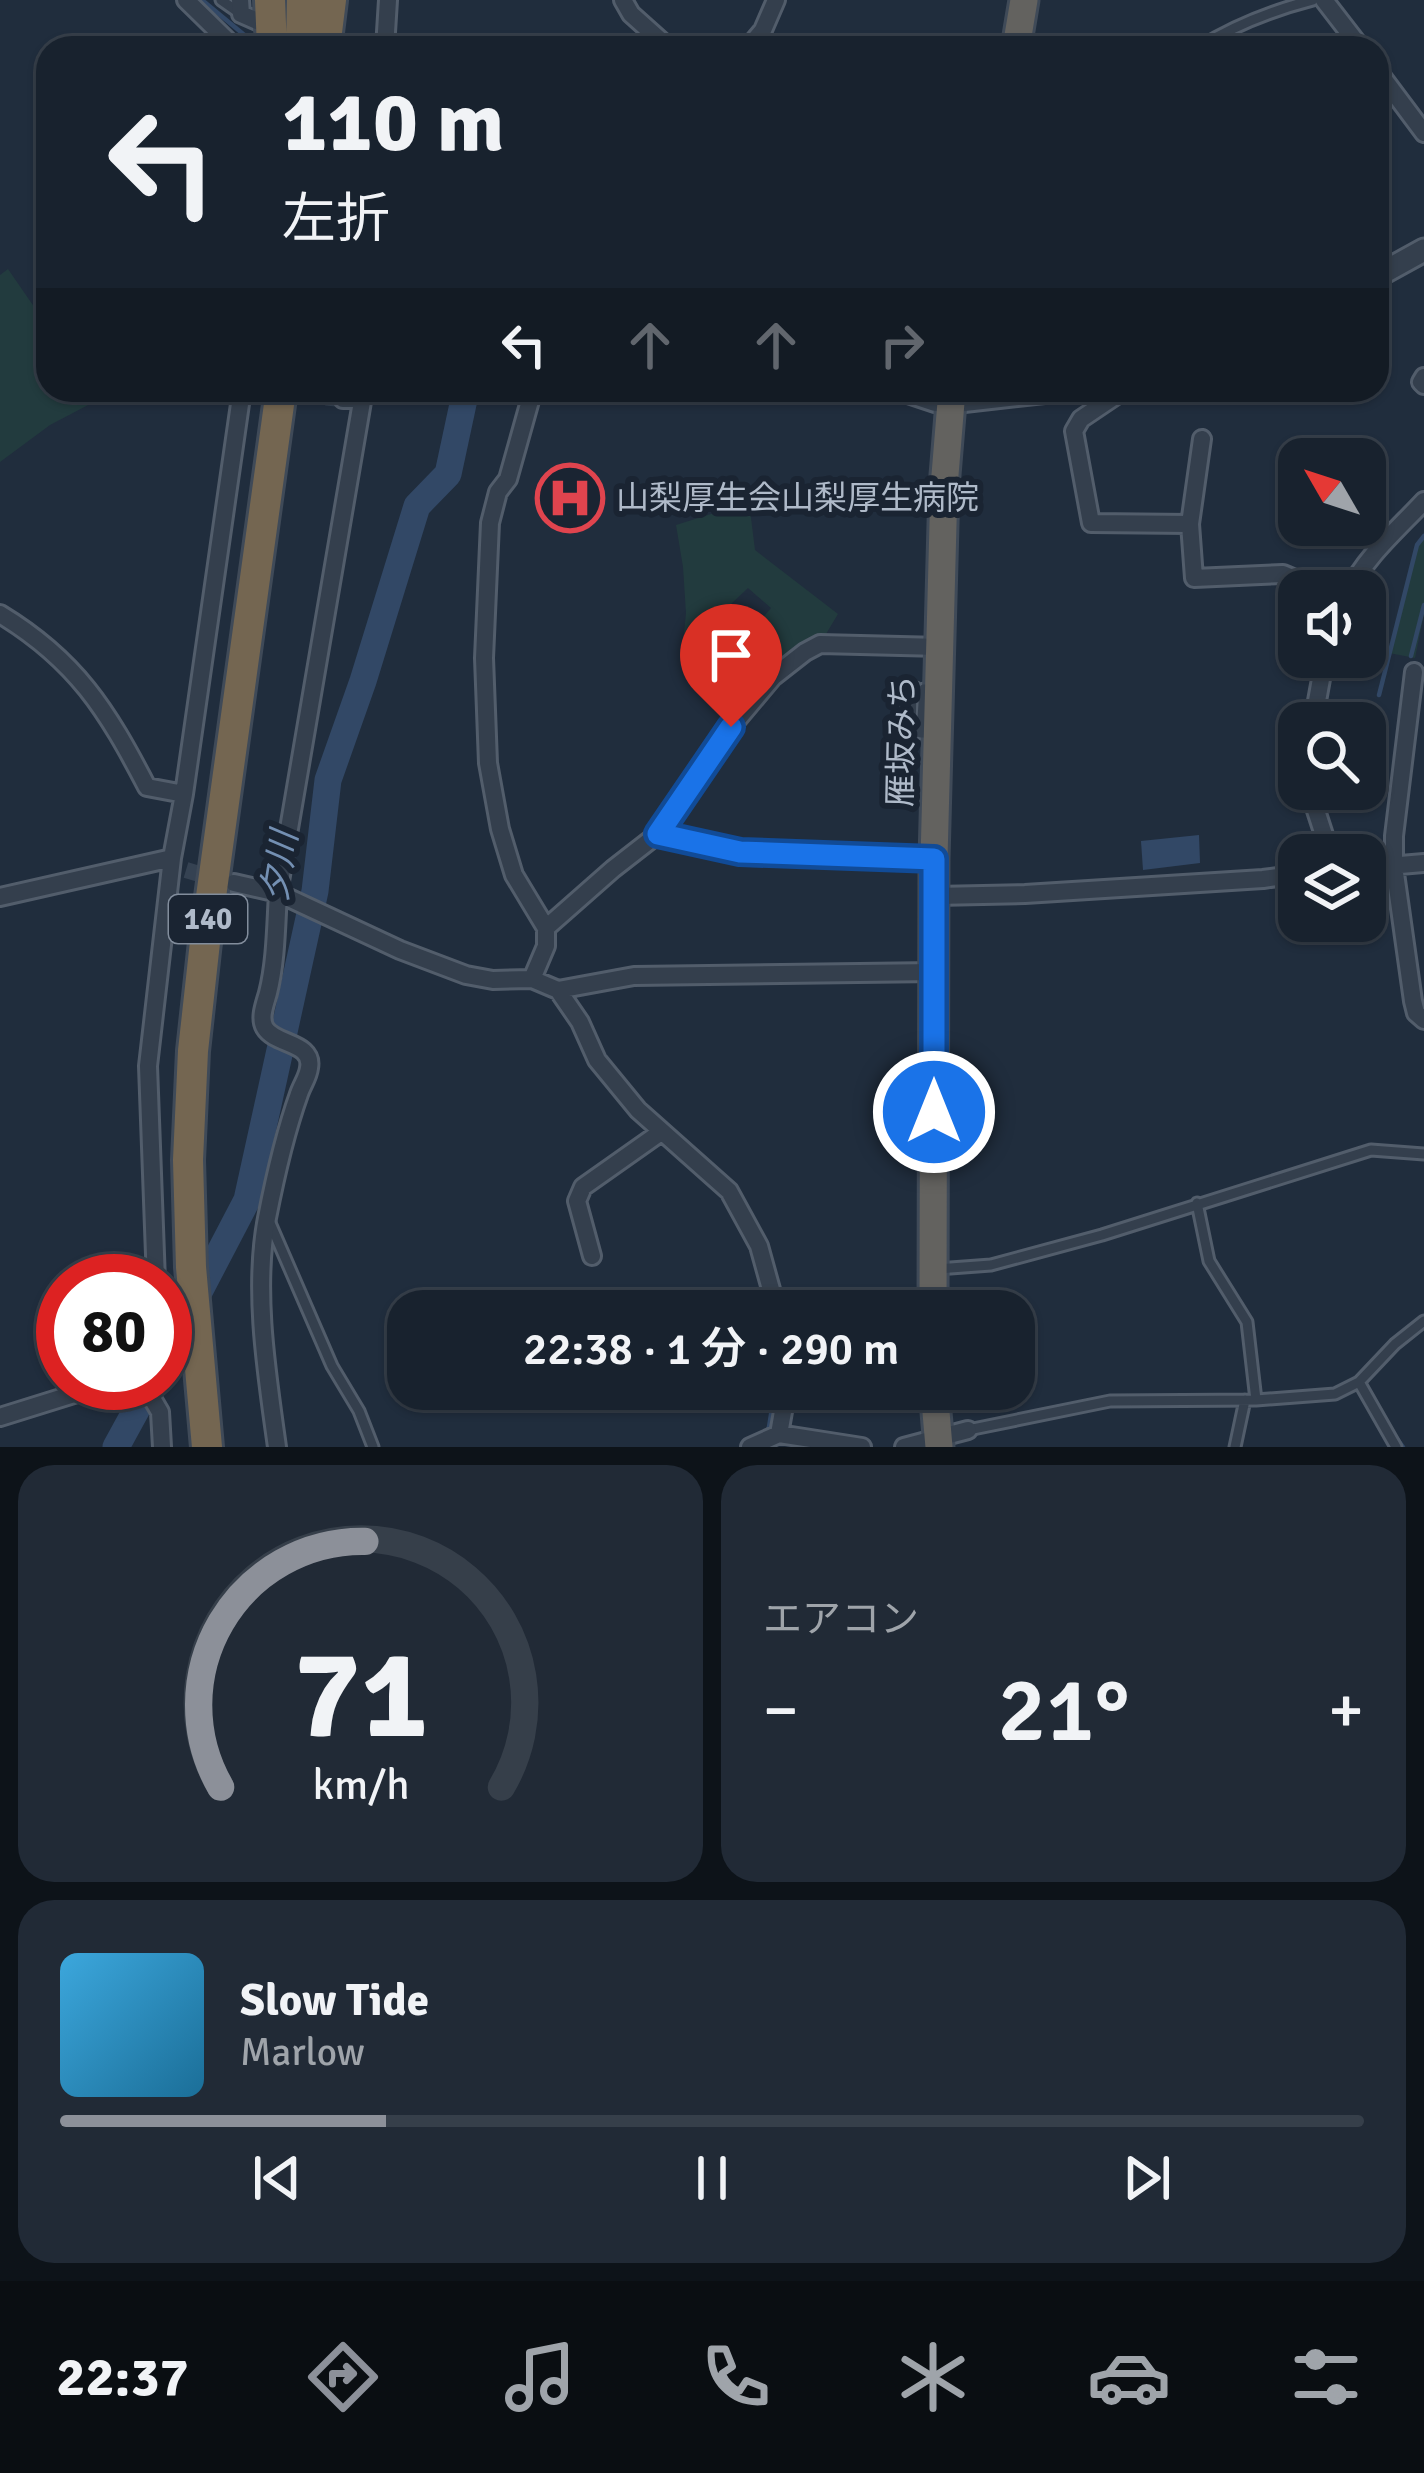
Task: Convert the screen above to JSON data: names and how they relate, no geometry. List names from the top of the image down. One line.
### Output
{"streets":{"highway":["雁坂みち","140"]},"water":["夕川"],"places":{"hospital":["山梨厚生会山梨厚生病院"]},"north":"top left","page":{"turn":["110 m","左折"],"limit":"80","trip":"22:38 · 1 分 · 290 m","tile":"エアコン","heat":["−","21°","+"],"song":["Slow Tide","Marlow"],"tabs":"22:37","gauge":["71","km/h"]}}
